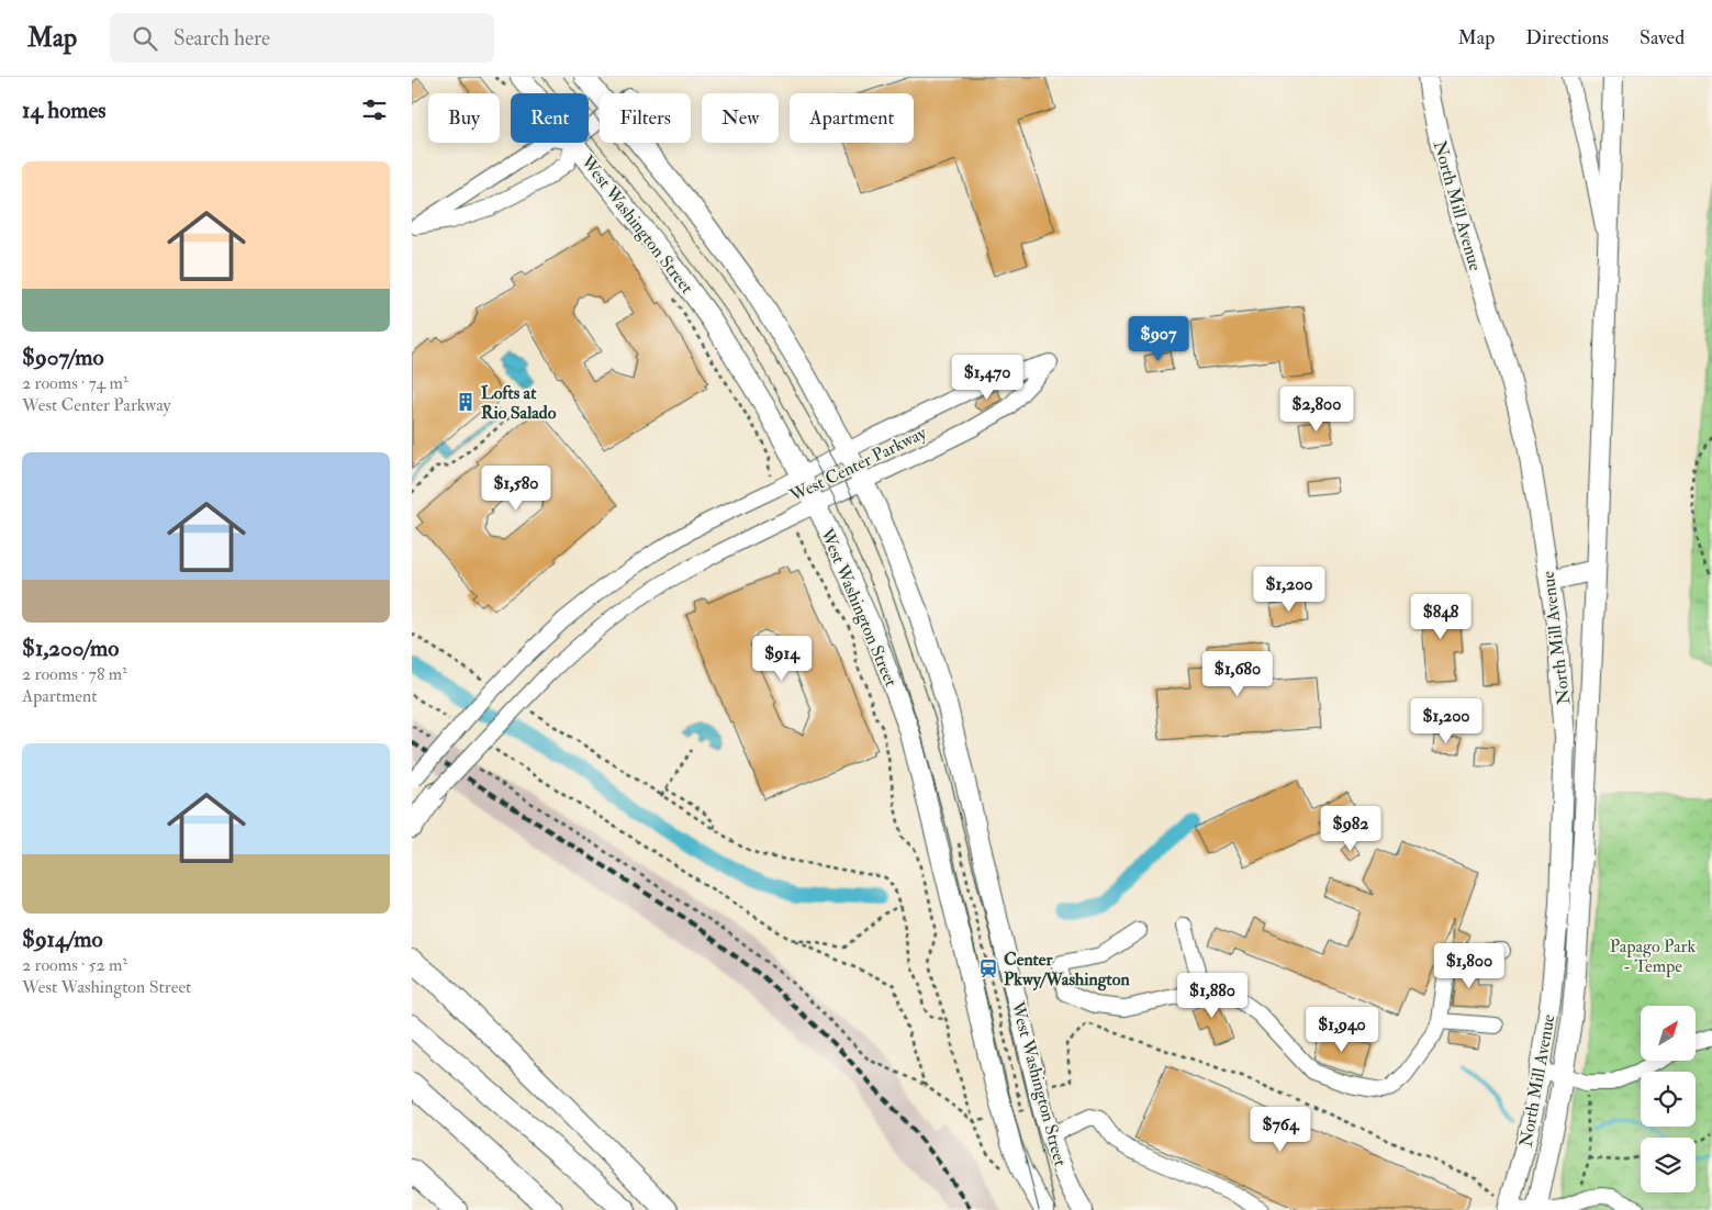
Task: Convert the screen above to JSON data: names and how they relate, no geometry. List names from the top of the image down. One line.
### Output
{"streets":{"main road":["North Mill Avenue","West Washington Street"],"street":["West Center Parkway"]},"crossings":[["West Washington Street","West Center Parkway"]],"parks":["Papago Park - Tempe"],"places":{"building":["Lofts at Rio Salado"],"station":["Center Pkwy/Washington"]},"north":"top right","page":{"header":"Map","search":"Search here","nav":["Map","Directions","Saved"],"heading":"14 homes","chip":["Buy","Rent","Filters","New","Apartment"],"list":[{"name":"$907/mo","note":"2 rooms · 74 m² · West Center Parkway"},{"name":"$1,200/mo","note":"2 rooms · 78 m² · Apartment"},{"name":"$914/mo","note":"2 rooms · 52 m² · West Washington Street"}],"price":["$907","$1,470","$2,800","$1,580","$1,200","$848","$914","$1,680","$1,200","$982","$1,800","$1,880","$1,940","$764"]}}
